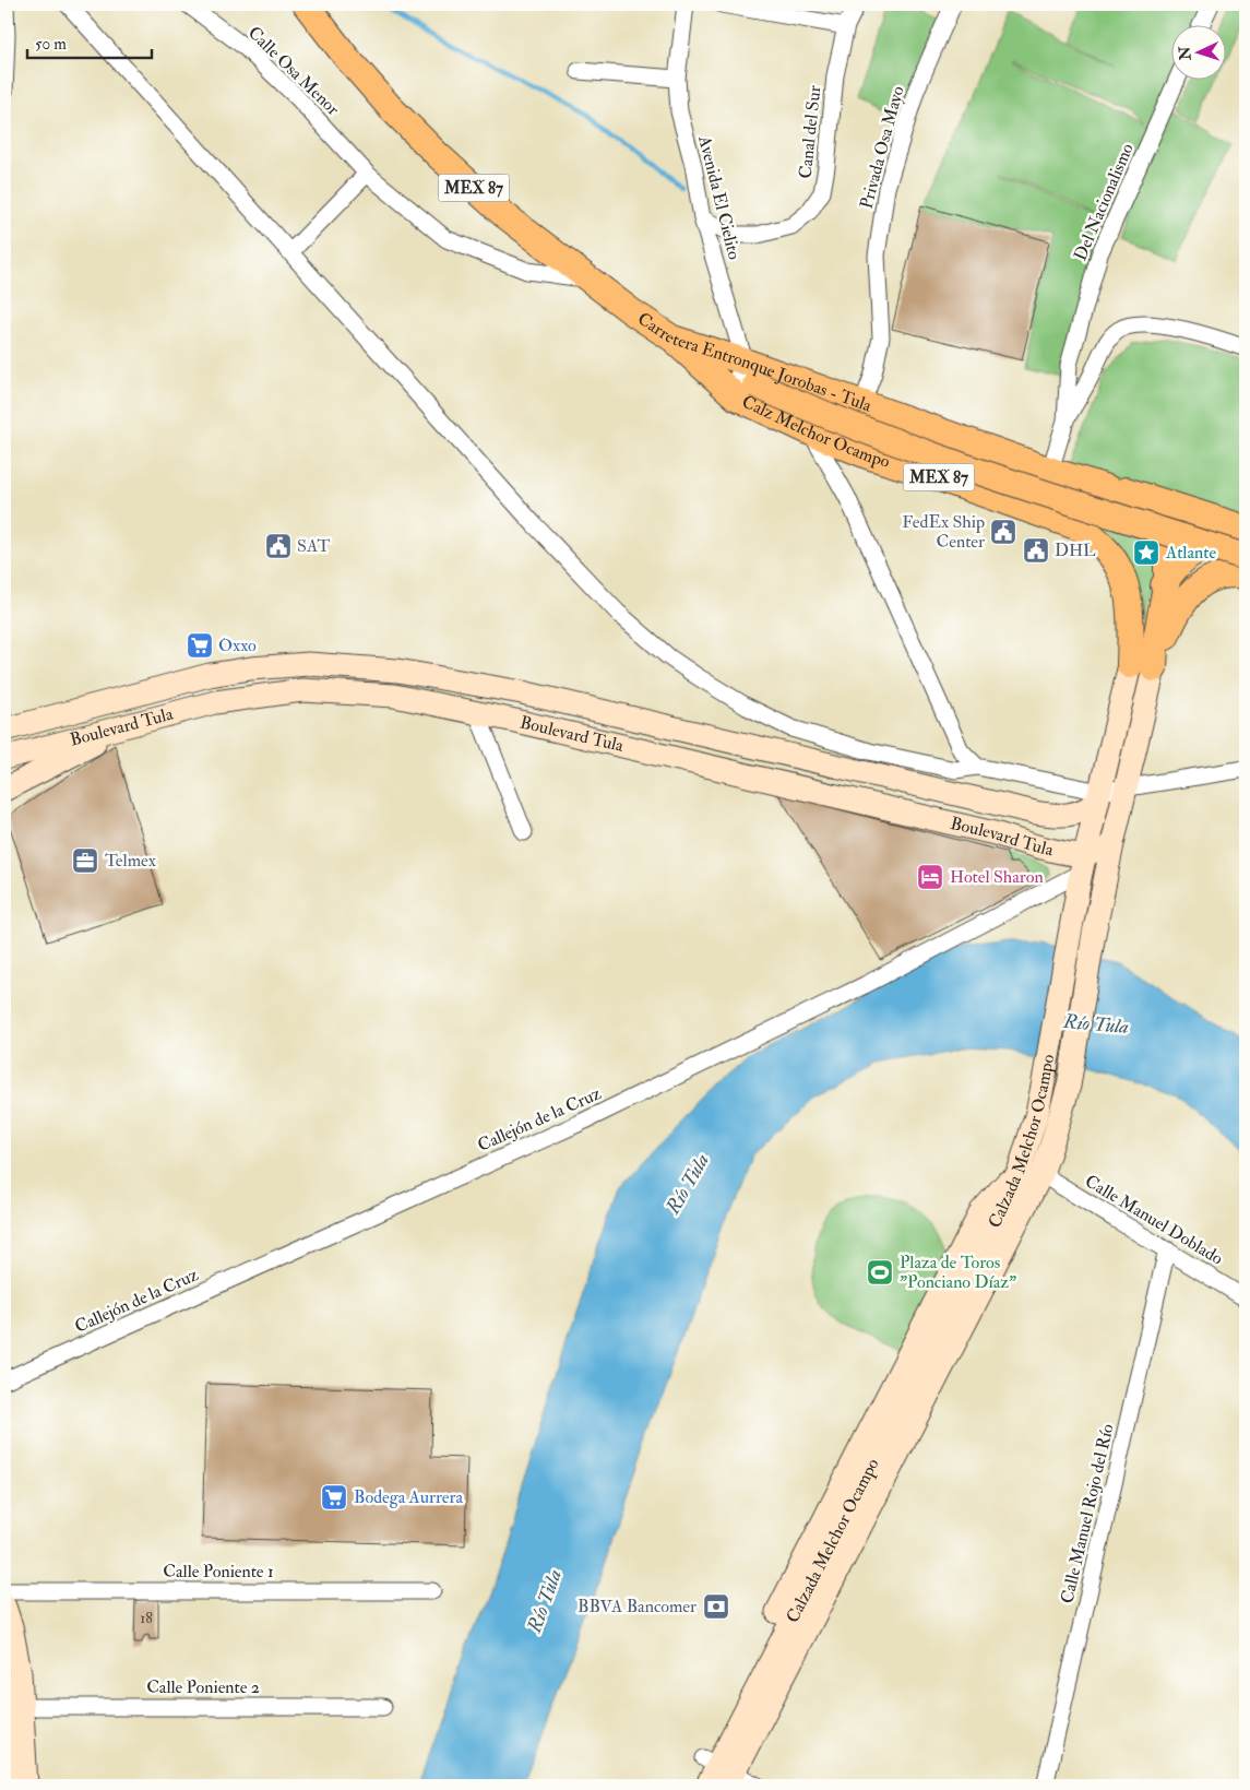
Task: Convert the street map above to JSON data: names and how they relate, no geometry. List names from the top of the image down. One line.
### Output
{"streets":{"main road":["MEX 87","Carretera Entronque Jorobas - Tula","Calz Melchor Ocampo","Boulevard Tula","Calzada Melchor Ocampo"],"street":["Calle Osa Menor","Canal del Sur","Privada Osa Mayo","Avenida El Cielito","Del Nacionalismo","Callejón de la Cruz","Calle Manuel Doblado","Calle Manuel Rojo del Río","Calle Poniente 1","Calle Poniente 2"]},"crossings":[["Calle Osa Menor","Carretera Entronque Jorobas - Tula"],["Canal del Sur","Avenida El Cielito"],["Privada Osa Mayo","Carretera Entronque Jorobas - Tula"],["Avenida El Cielito","Carretera Entronque Jorobas - Tula"],["Avenida El Cielito","Calz Melchor Ocampo"],["Carretera Entronque Jorobas - Tula","Calz Melchor Ocampo"],["Calz Melchor Ocampo","Calzada Melchor Ocampo"],["Boulevard Tula","Callejón de la Cruz"],["Boulevard Tula","Calzada Melchor Ocampo"],["Callejón de la Cruz","Calzada Melchor Ocampo"],["Calzada Melchor Ocampo","Calle Manuel Doblado"],["Calle Manuel Doblado","Calle Manuel Rojo del Río"]],"water":["Río Tula"],"places":{"public building":["FedEx Ship Center","SAT","DHL"],"place":["Atlante"],"supermarket":["Oxxo","Bodega Aurrera"],"office":["Telmex"],"hotel":["Hotel Sharon"],"sports":["Plaza de Toros \"Ponciano Díaz\""],"bank":["BBVA Bancomer"]},"house_numbers":["18"],"scale_bar":"50 m","north":"left"}
